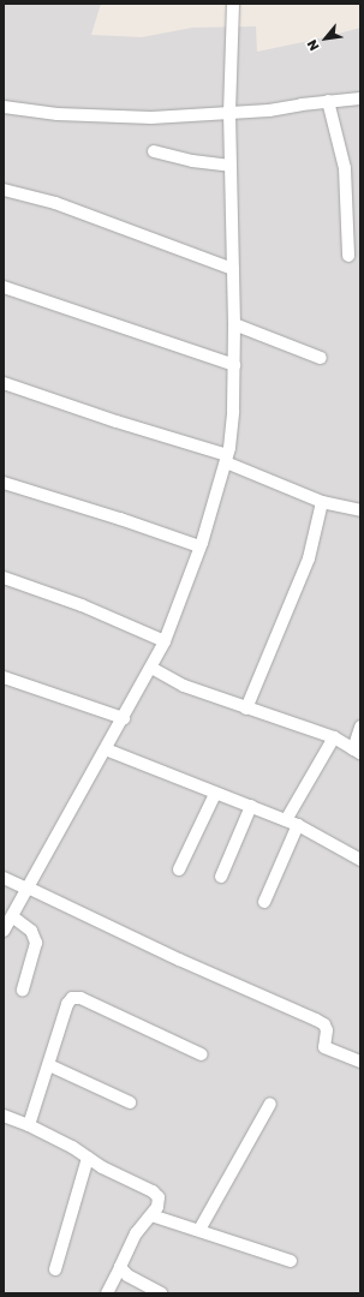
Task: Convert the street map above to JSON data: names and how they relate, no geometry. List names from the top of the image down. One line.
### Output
{"north":"bottom left"}
